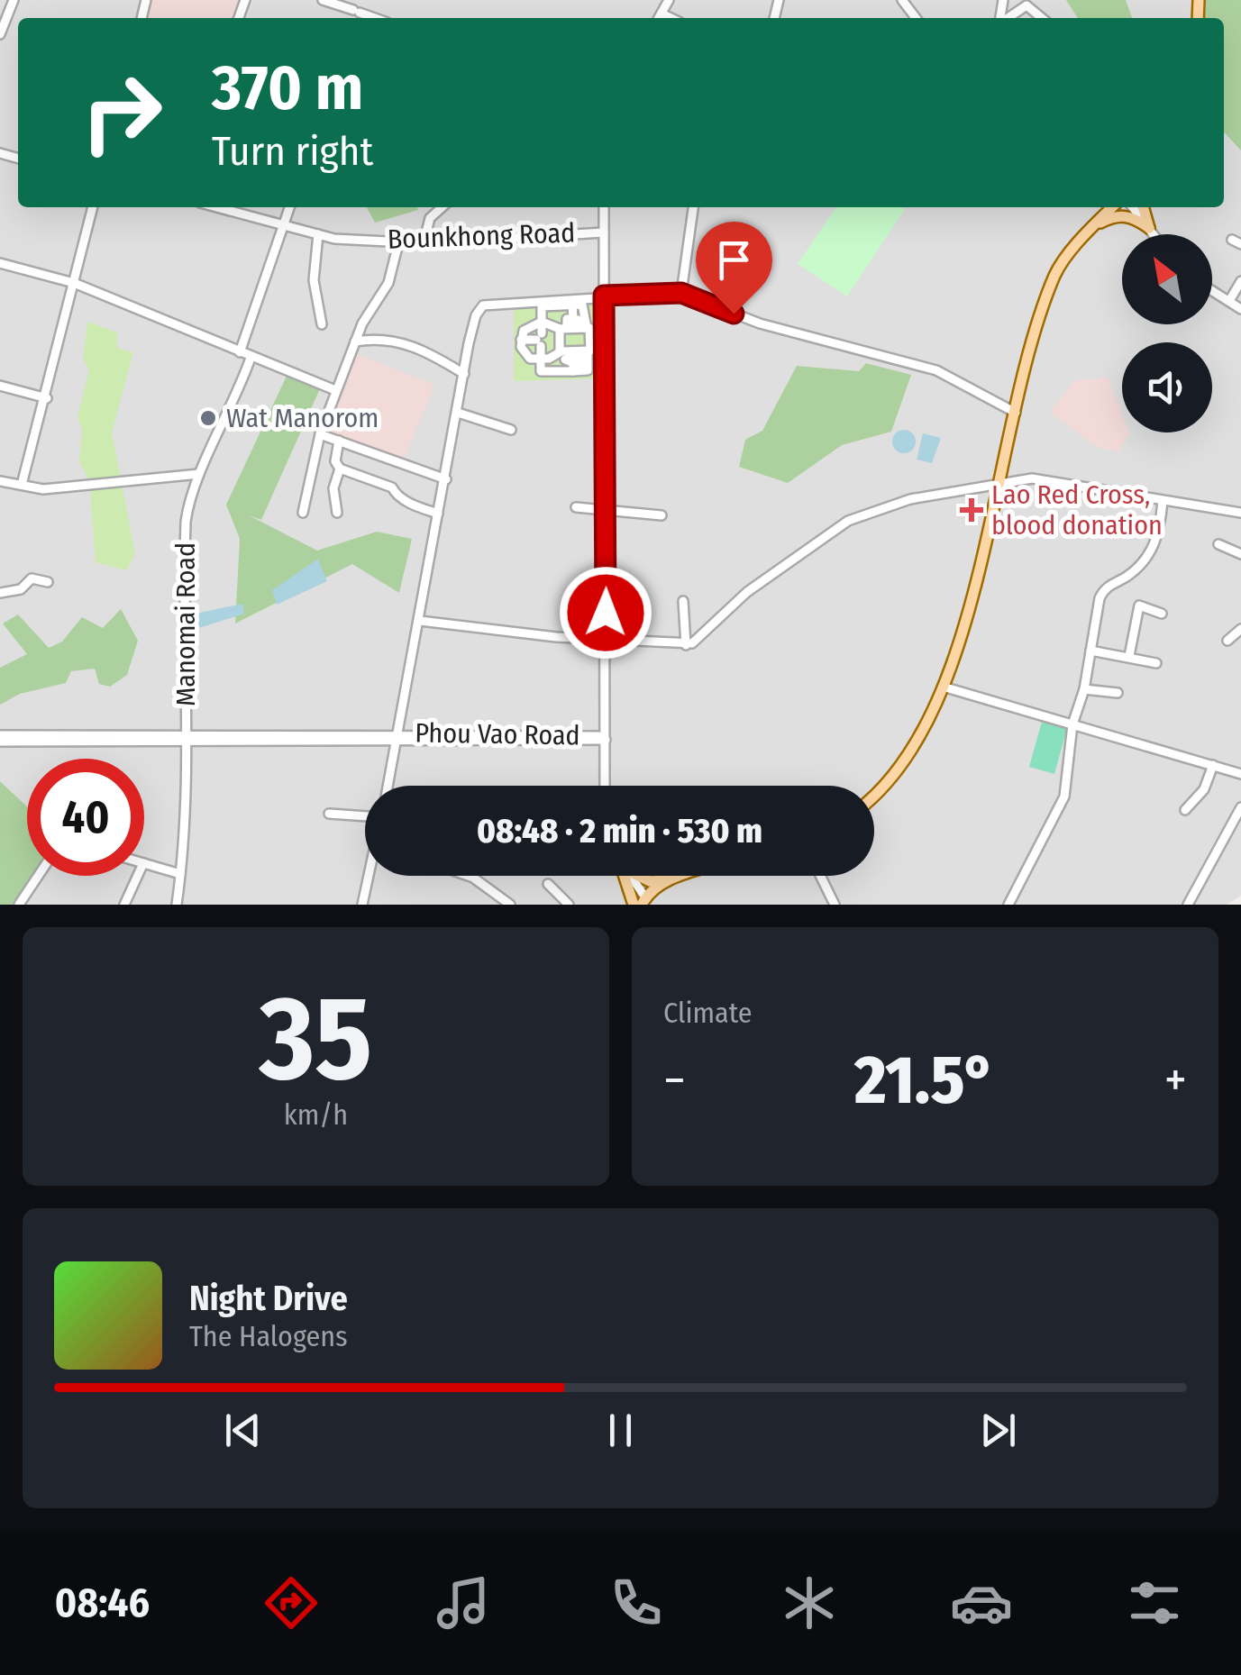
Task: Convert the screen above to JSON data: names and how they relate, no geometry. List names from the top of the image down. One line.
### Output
{"streets":{"street":["Bounkhong Road","Manomai Road","Phou Vao Road"]},"crossings":[["Manomai Road","Phou Vao Road"]],"places":{"other":["Wat Manorom"],"health":["Lao Red Cross, blood donation"]},"north":"top left","page":{"turn":["370 m","Turn right"],"limit":"40","trip":"08:48 · 2 min · 530 m","tile":[["35","km/h"],"Climate"],"heat":["−","21.5°","+"],"song":["Night Drive","The Halogens"],"tabs":"08:46"}}
